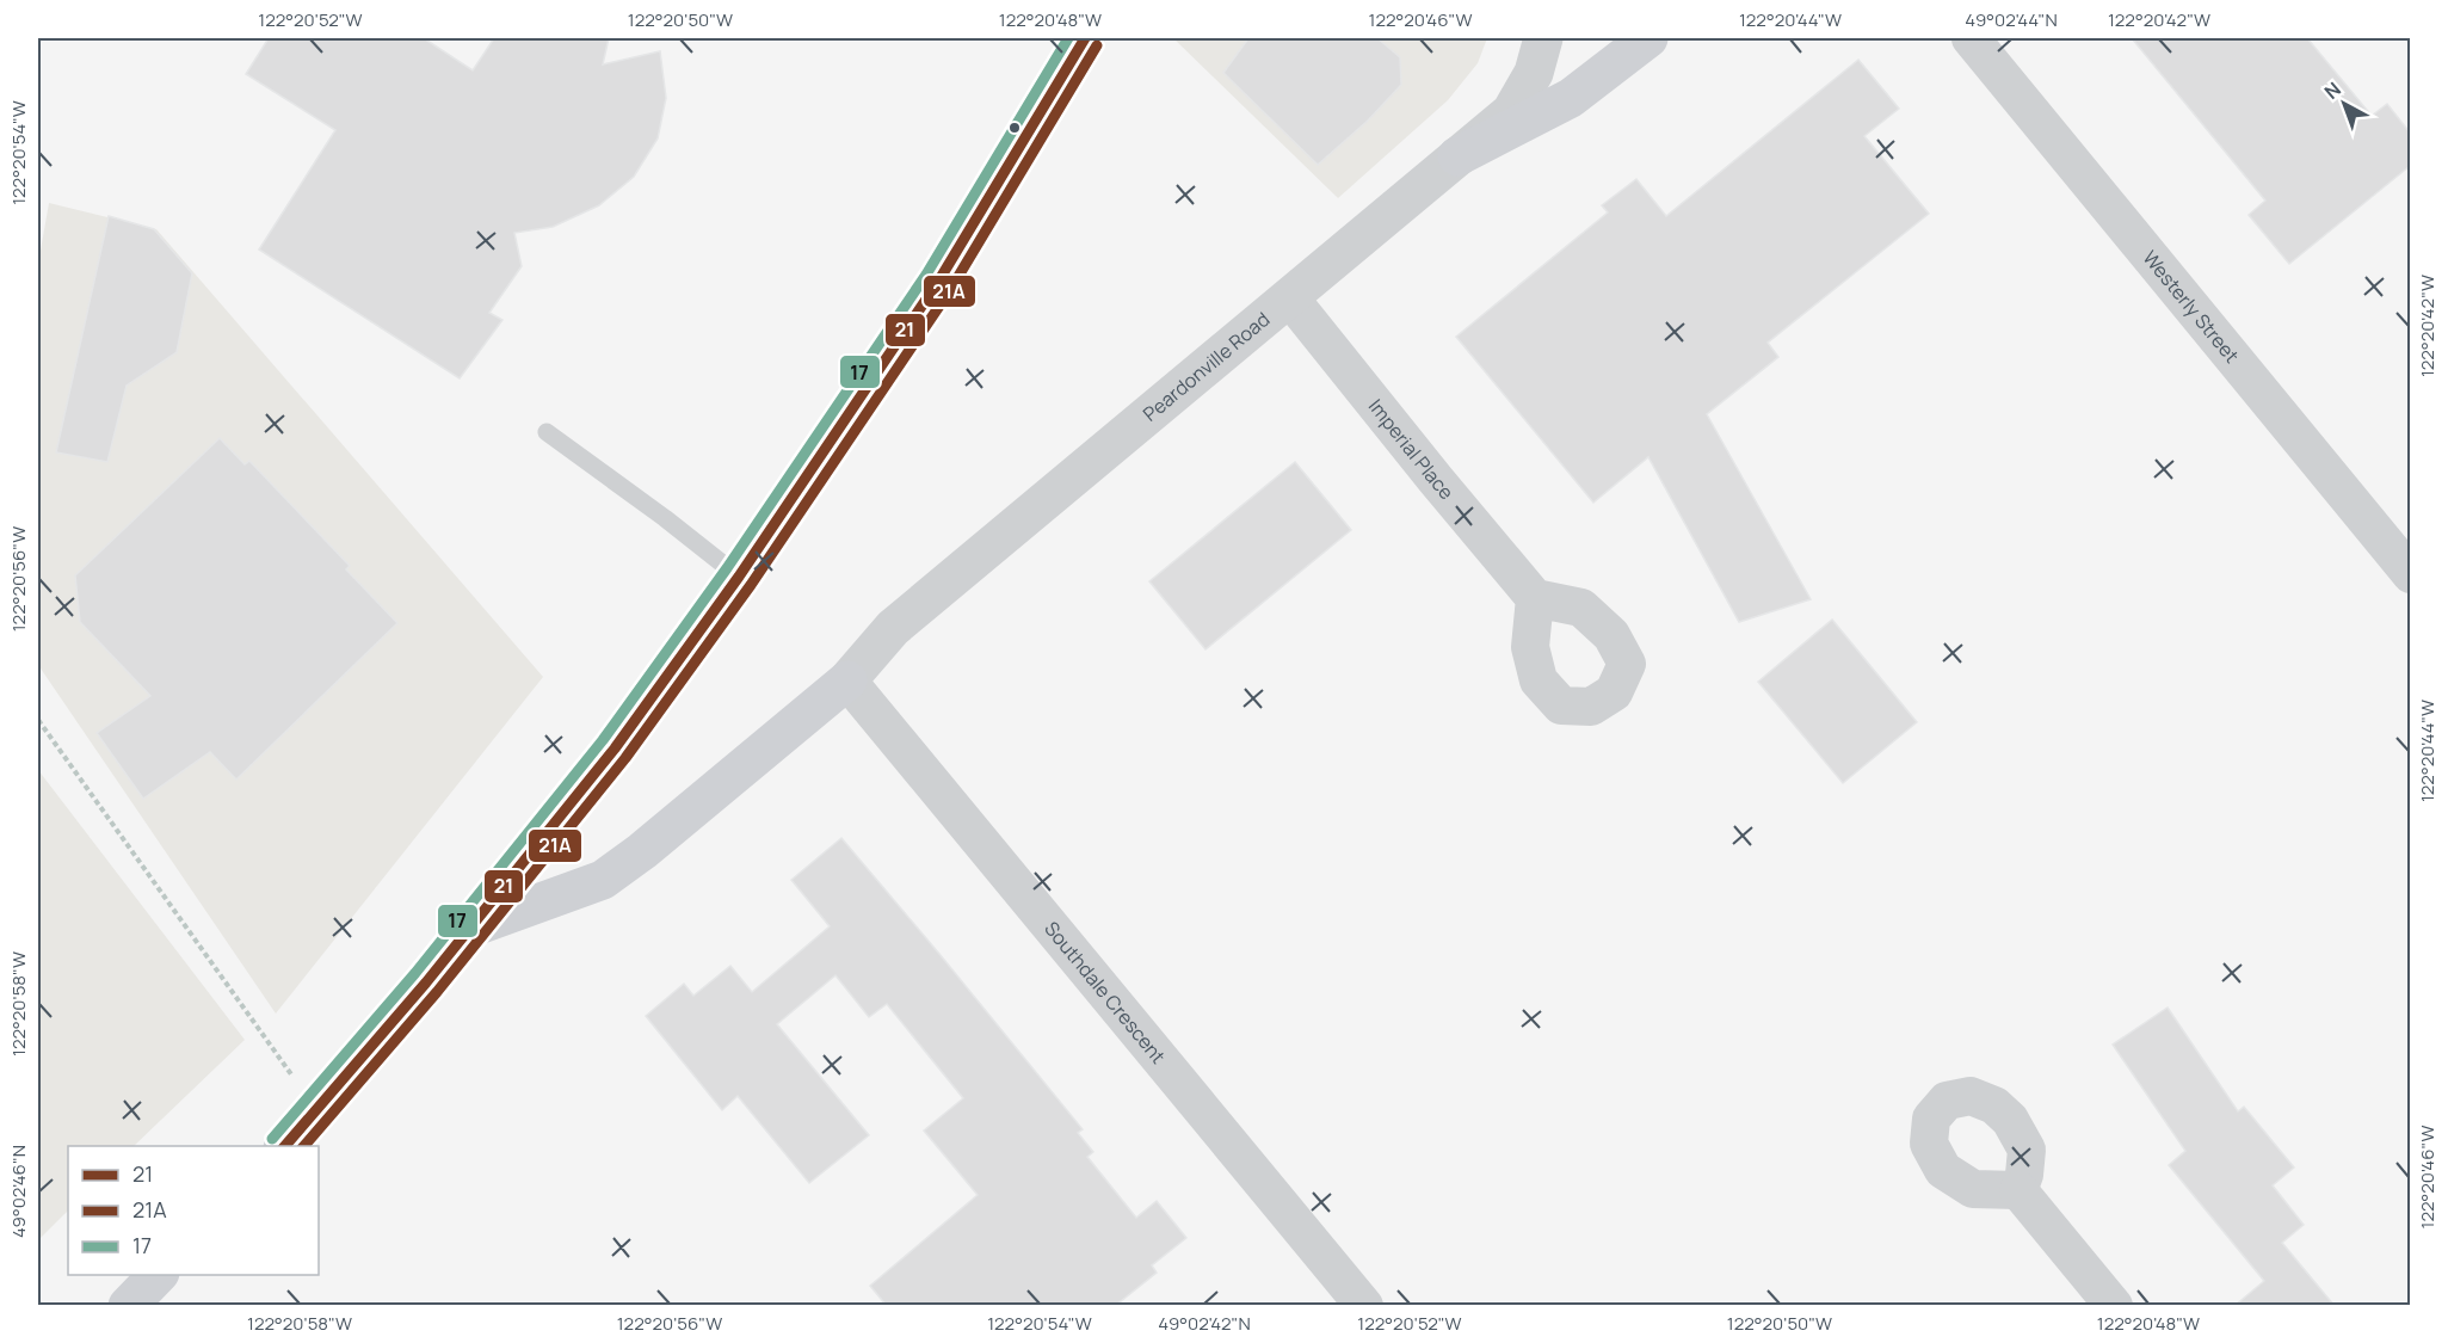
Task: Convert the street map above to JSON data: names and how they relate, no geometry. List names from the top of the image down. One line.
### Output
{"streets":{"street":["Westerly Street","Peardonville Road","Imperial Place","Southdale Crescent"]},"crossings":[["Peardonville Road","Imperial Place"],["Peardonville Road","Southdale Crescent"]],"lines":["transit line 21","transit line 17","transit line 21A"],"legend":["21","21A","17"],"north":"top left","coordinates":["122°20'52\"W","122°20'50\"W","122°20'48\"W","122°20'46\"W","122°20'44\"W","49°02'44\"N","122°20'42\"W","122°20'54\"W","122°20'56\"W","122°20'58\"W","49°02'46\"N","49°02'42\"N"]}
